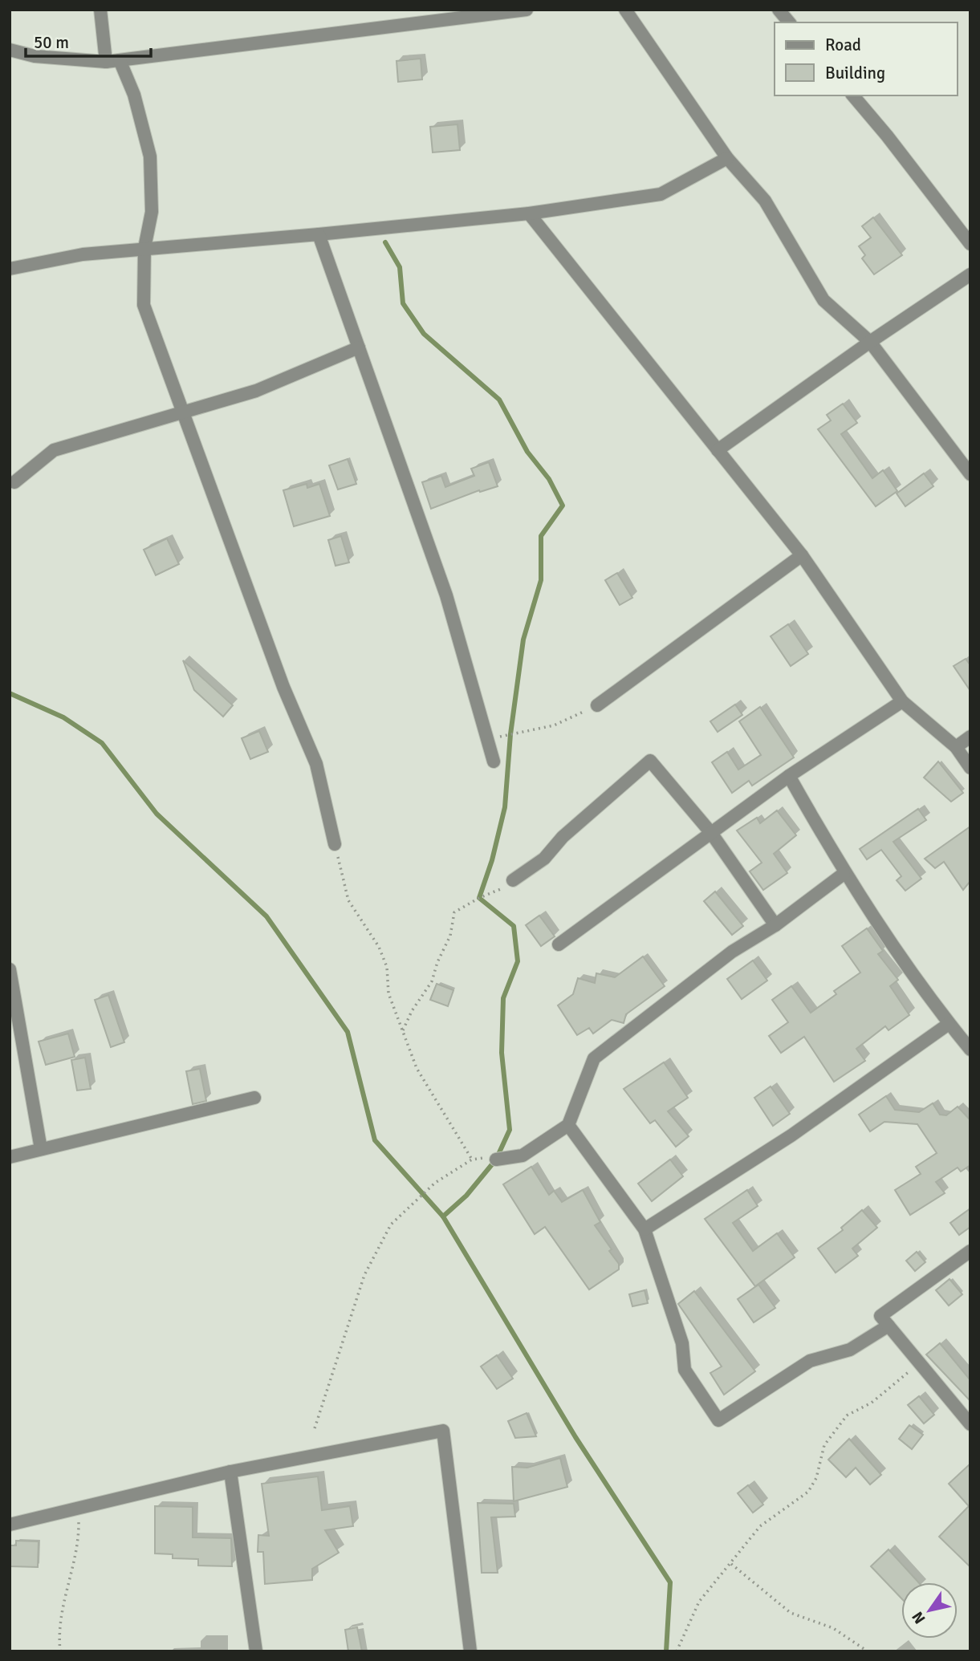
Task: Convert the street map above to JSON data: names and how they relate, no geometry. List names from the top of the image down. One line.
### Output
{"legend":["Road","Building"],"scale_bar":"50 m","north":"bottom left"}
